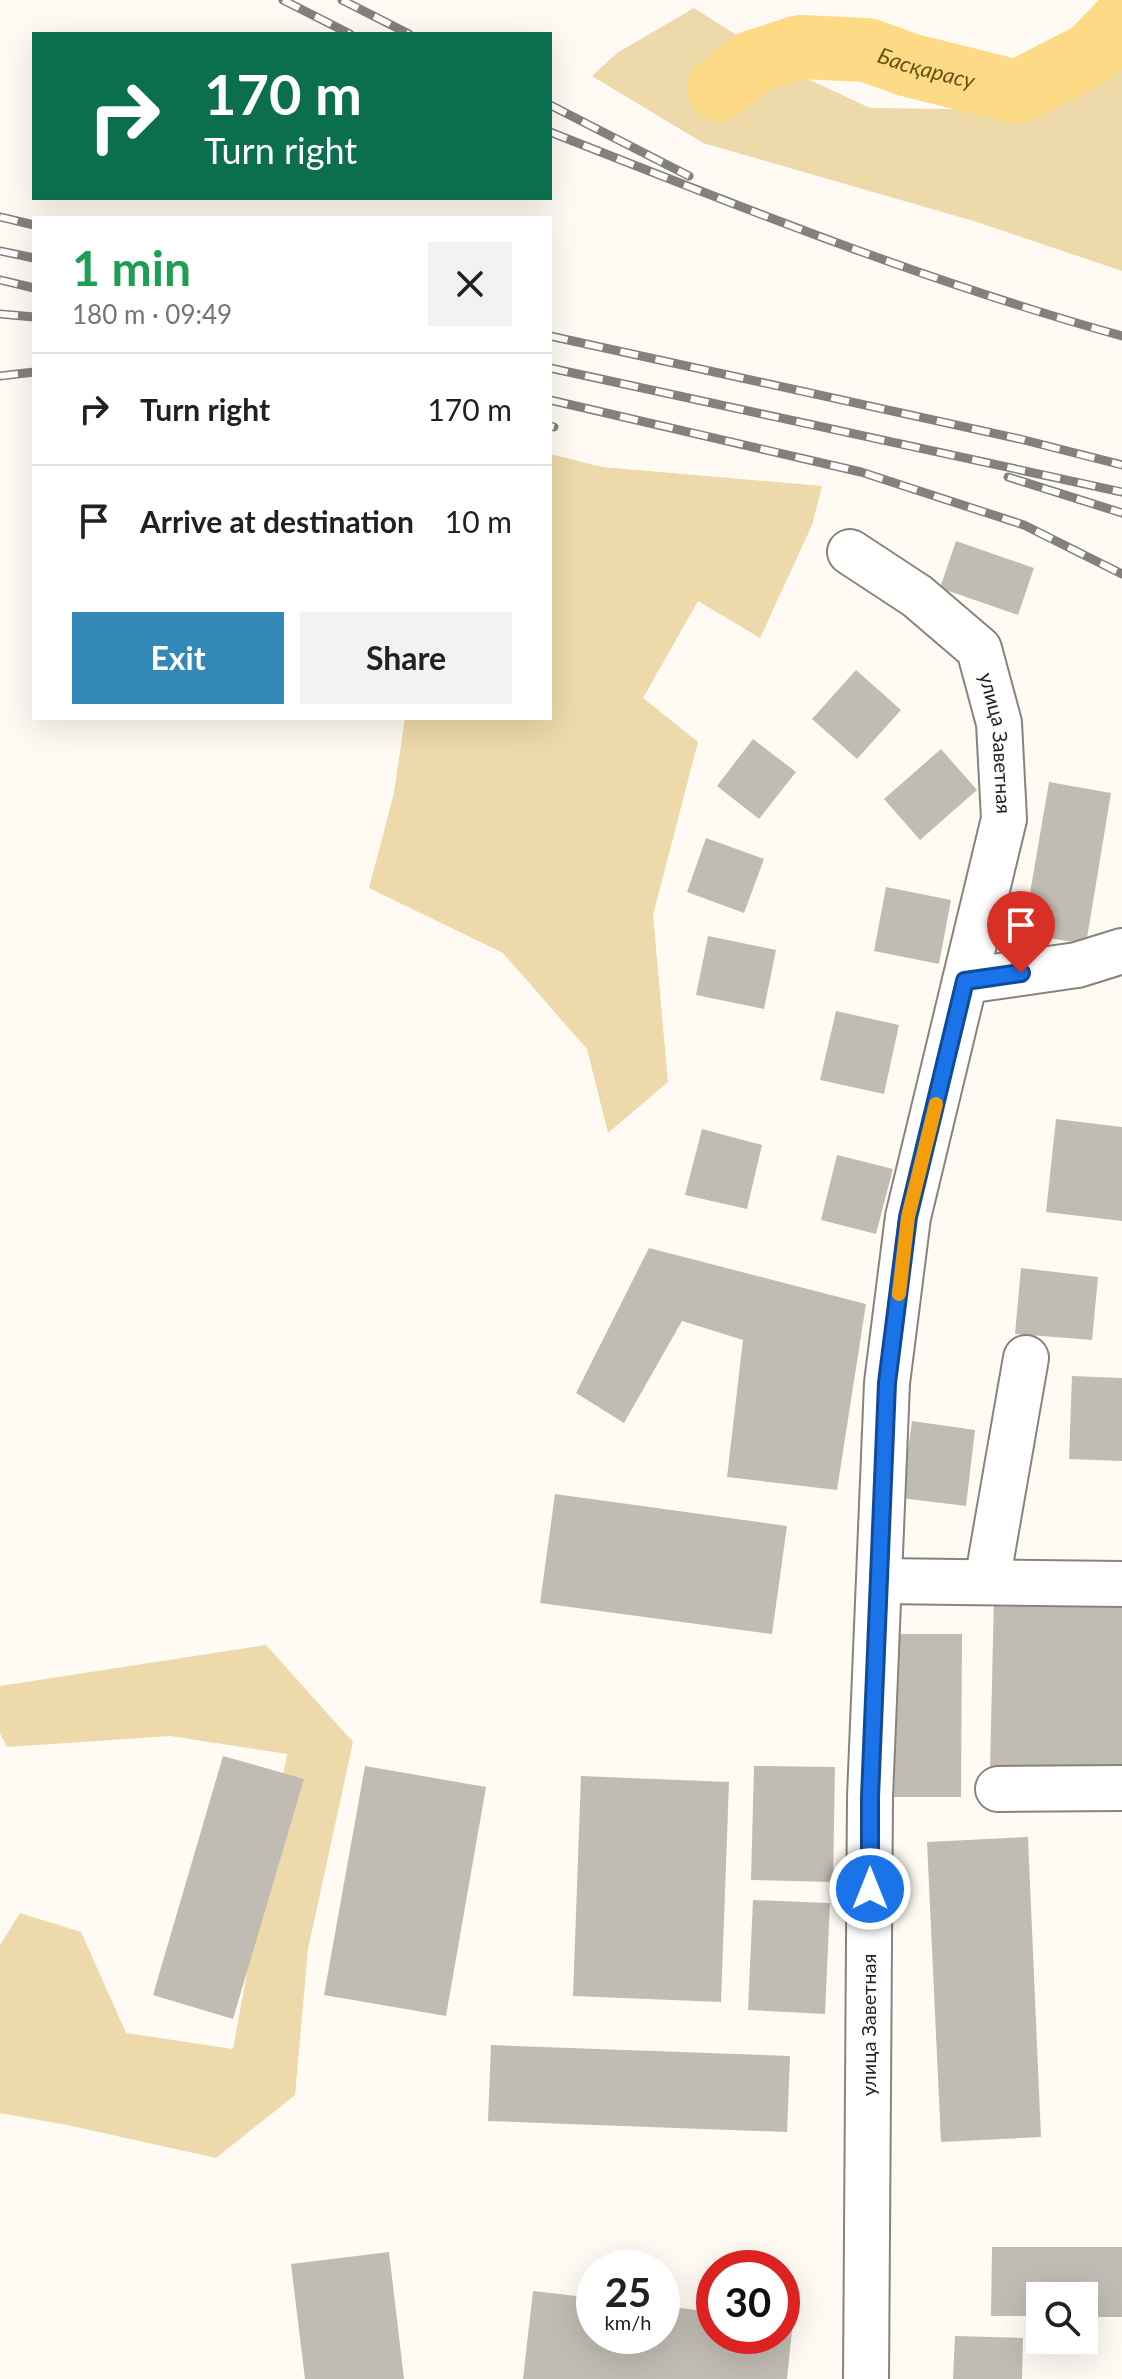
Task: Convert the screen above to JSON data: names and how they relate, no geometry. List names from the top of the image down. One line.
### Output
{"streets":{"street":["улица Заветная"]},"water":["Басқарасу"],"page":{"turn":["170 m","Turn right"],"heading":["1 min","180 m · 09:49"],"list":[{"name":"Turn right","value":"170 m"},{"name":"Arrive at destination","value":"10 m"}],"buttons":["Exit","Share"],"speed":"25 km/h","limit":"30"}}
